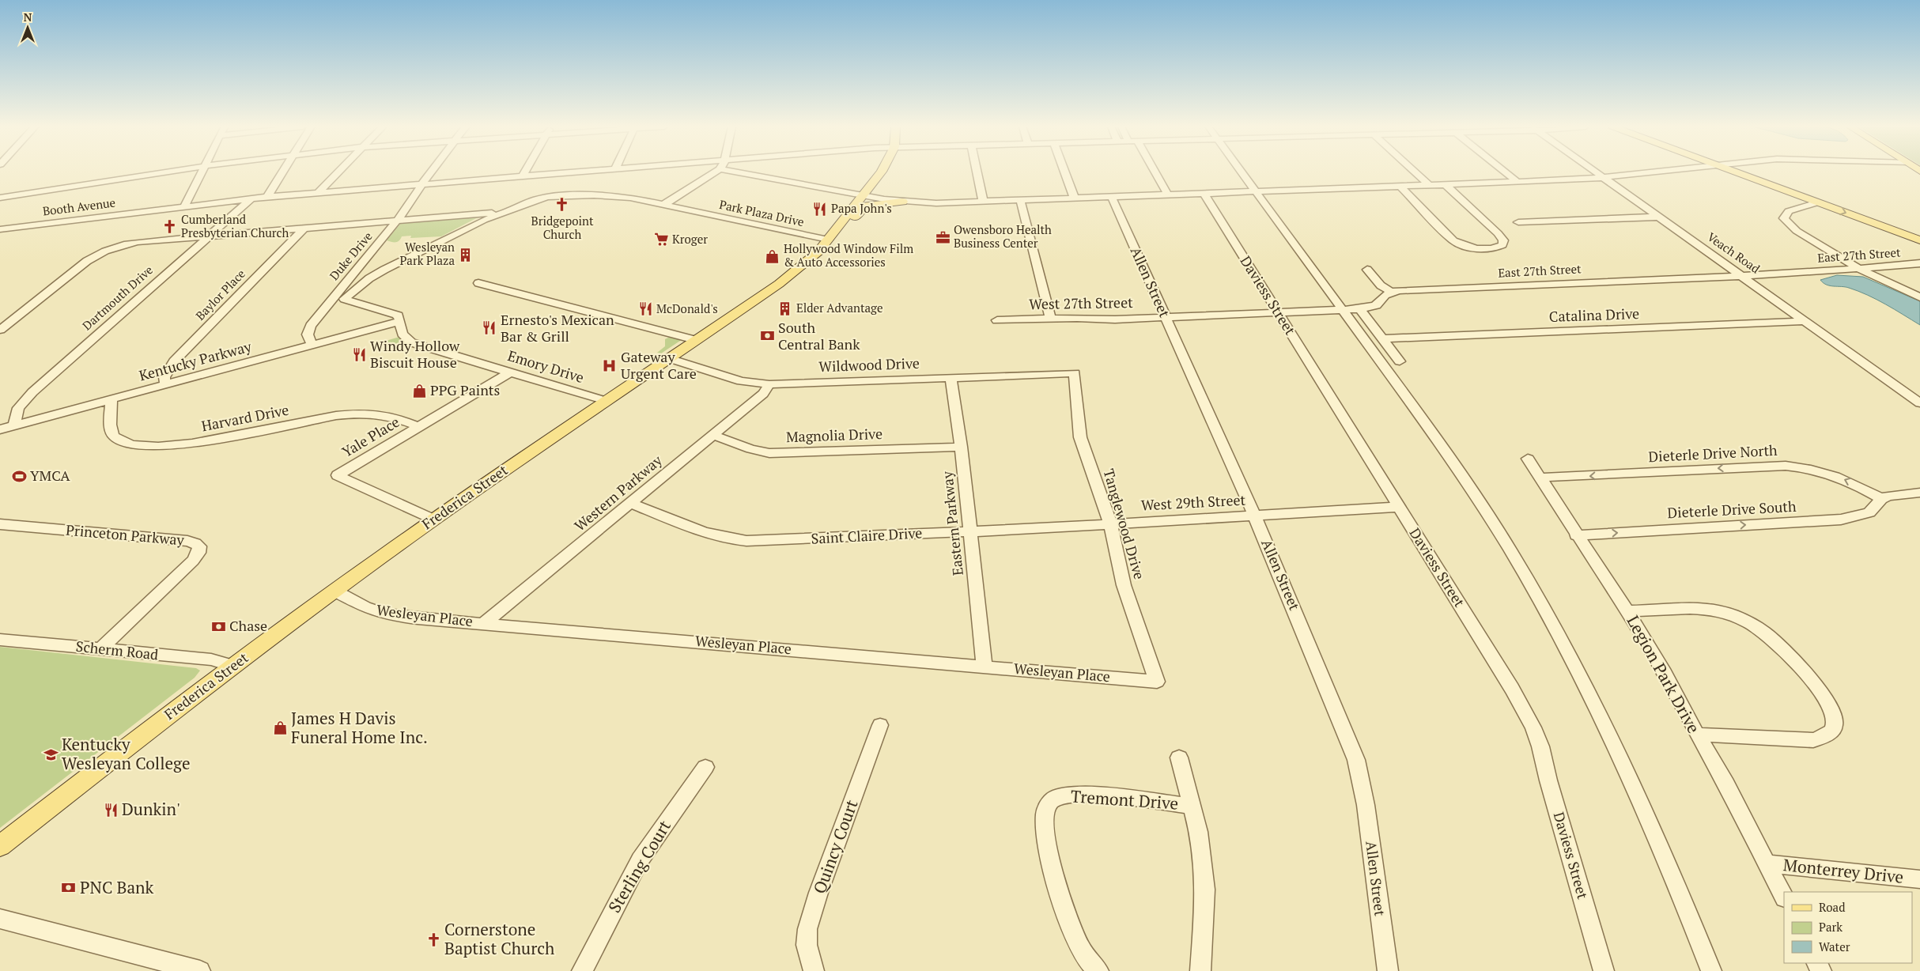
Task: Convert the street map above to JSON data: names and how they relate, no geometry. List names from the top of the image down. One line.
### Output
{"streets":{"main road":["Frederica Street"],"street":["Booth Avenue","Park Plaza Drive","Veach Road","East 27th Street","Duke Drive","Allen Street","Baylor Place","Daviess Street","Dartmouth Drive","West 27th Street","Catalina Drive","Kentucky Parkway","Wildwood Drive","Emory Drive","Harvard Drive","Magnolia Drive","Yale Place","Dieterle Drive North","Western Parkway","West 29th Street","Dieterle Drive South","Eastern Parkway","Tanglewood Drive","Princeton Parkway","Saint Claire Drive","Wesleyan Place","Scherm Road","Legion Park Drive","Tremont Drive","Quincy Court","Sterling Court","Monterrey Drive"]},"crossings":[["Booth Avenue","Duke Drive"],["Booth Avenue","Dartmouth Drive"],["Park Plaza Drive","Duke Drive"],["Park Plaza Drive","Baylor Place"],["Park Plaza Drive","Dartmouth Drive"],["Park Plaza Drive","Kentucky Parkway"],["Park Plaza Drive","Emory Drive"],["Park Plaza Drive","Frederica Street"],["Veach Road","East 27th Street"],["Veach Road","Catalina Drive"],["Duke Drive","Kentucky Parkway"],["Allen Street","West 27th Street"],["Allen Street","West 29th Street"],["Baylor Place","Kentucky Parkway"],["Daviess Street","West 29th Street"],["Dartmouth Drive","Kentucky Parkway"],["Kentucky Parkway","Emory Drive"],["Kentucky Parkway","Harvard Drive"],["Wildwood Drive","Western Parkway"],["Wildwood Drive","Frederica Street"],["Wildwood Drive","Eastern Parkway"],["Wildwood Drive","Tanglewood Drive"],["Emory Drive","Yale Place"],["Emory Drive","Frederica Street"],["Harvard Drive","Yale Place"],["Magnolia Drive","Western Parkway"],["Magnolia Drive","Eastern Parkway"],["Yale Place","Frederica Street"],["Dieterle Drive North","Dieterle Drive South"],["Dieterle Drive North","Legion Park Drive"],["Western Parkway","Saint Claire Drive"],["Western Parkway","Wesleyan Place"],["Frederica Street","Wesleyan Place"],["Frederica Street","Scherm Road"],["West 29th Street","Tanglewood Drive"],["West 29th Street","Saint Claire Drive"],["Dieterle Drive South","Legion Park Drive"],["Eastern Parkway","Saint Claire Drive"],["Eastern Parkway","Wesleyan Place"],["Tanglewood Drive","Saint Claire Drive"],["Tanglewood Drive","Wesleyan Place"],["Princeton Parkway","Scherm Road"],["Legion Park Drive","Monterrey Drive"]],"one_way":["Dieterle Drive North","Dieterle Drive South"],"places":{"church":["Bridgepoint Church","Cumberland Presbyterian Church","Cornerstone Baptist Church"],"restaurant":["Papa John's","McDonald's","Ernesto's Mexican Bar & Grill","Windy Hollow Biscuit House","Dunkin'"],"office":["Owensboro Health Business Center"],"supermarket":["Kroger"],"building":["Wesleyan Park Plaza","Elder Advantage"],"shop":["Hollywood Window Film & Auto Accessories","PPG Paints","James H Davis Funeral Home Inc."],"bank":["South Central Bank","Chase","PNC Bank"],"hospital":["Gateway Urgent Care"],"sports":["YMCA"],"school or university":["Kentucky Wesleyan College"]},"legend":["Road","Park","Water"],"north":"top"}
